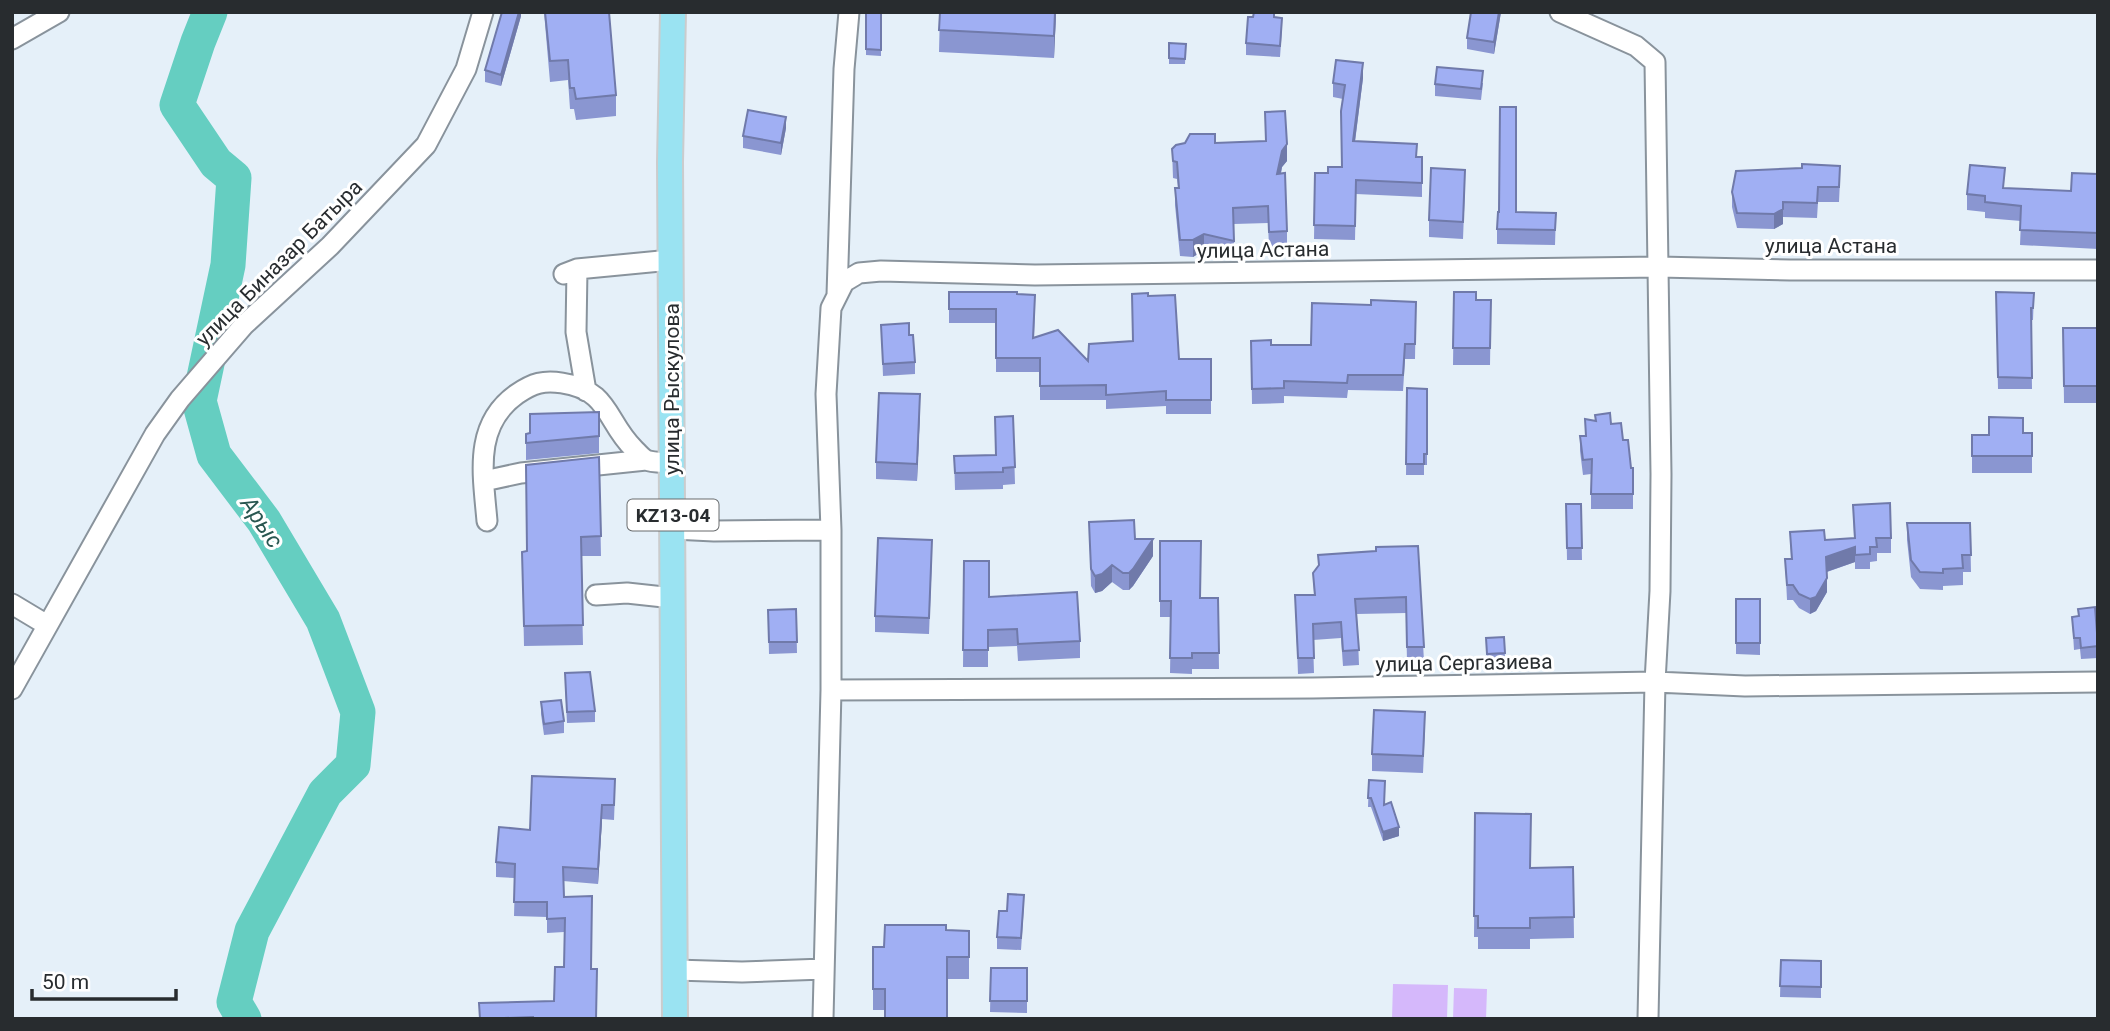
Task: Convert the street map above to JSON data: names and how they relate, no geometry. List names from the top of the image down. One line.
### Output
{"streets":{"main road":["улица Рыскулова","KZ13-04"],"street":["улица Астана","улица Биназар Батыра","улица Сергазиева"]},"water":["Арыс"],"scale_bar":"50 m"}
